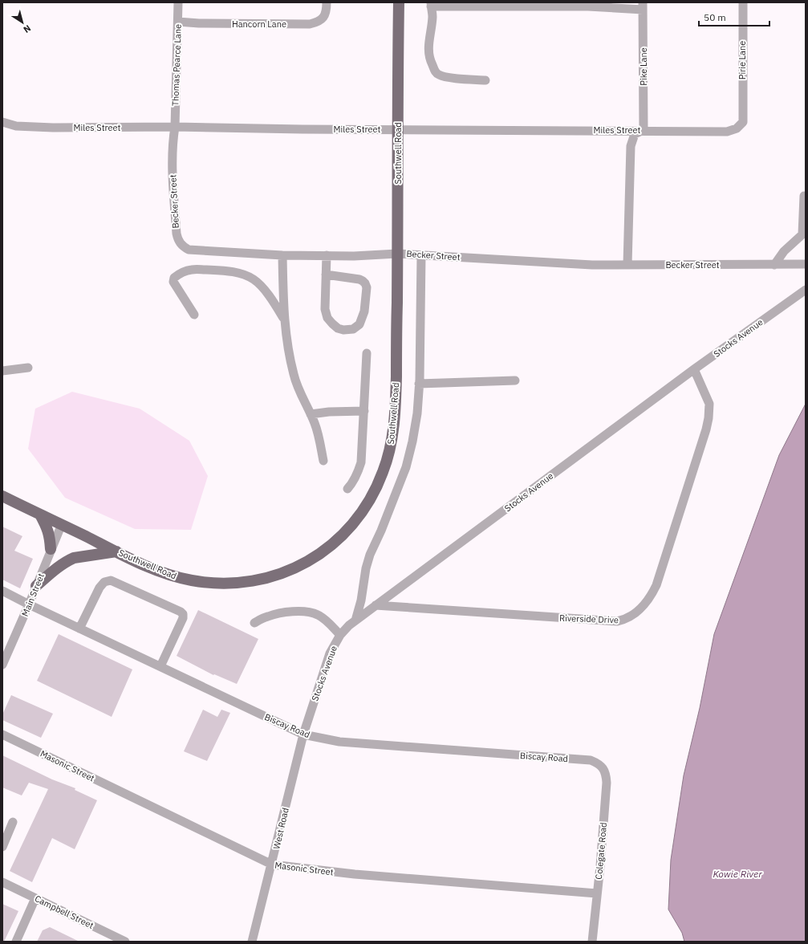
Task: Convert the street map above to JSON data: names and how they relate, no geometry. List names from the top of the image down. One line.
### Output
{"streets":{"main road":["Southwell Road"],"street":["Hancorn Lane","Pirie Lane","Thomas Pearce Lane","Pike Lane","Miles Street","Becker Street","Stocks Avenue","Main Street","Riverside Drive","Biscay Road","Masonic Street","West Road","Colegate Road","Campbell Street"]},"crossings":[["Hancorn Lane","Thomas Pearce Lane"],["Pirie Lane","Miles Street"],["Thomas Pearce Lane","Miles Street"],["Thomas Pearce Lane","Becker Street"],["Pike Lane","Miles Street"],["Miles Street","Southwell Road"],["Miles Street","Becker Street"],["Southwell Road","Becker Street"],["Southwell Road","Main Street"],["Stocks Avenue","Riverside Drive"],["Stocks Avenue","Biscay Road"],["Stocks Avenue","West Road"],["Main Street","Biscay Road"],["Biscay Road","West Road"],["Biscay Road","Colegate Road"],["Masonic Street","West Road"],["Masonic Street","Colegate Road"]],"water":["Kowie River"],"scale_bar":"50 m","north":"bottom right"}
